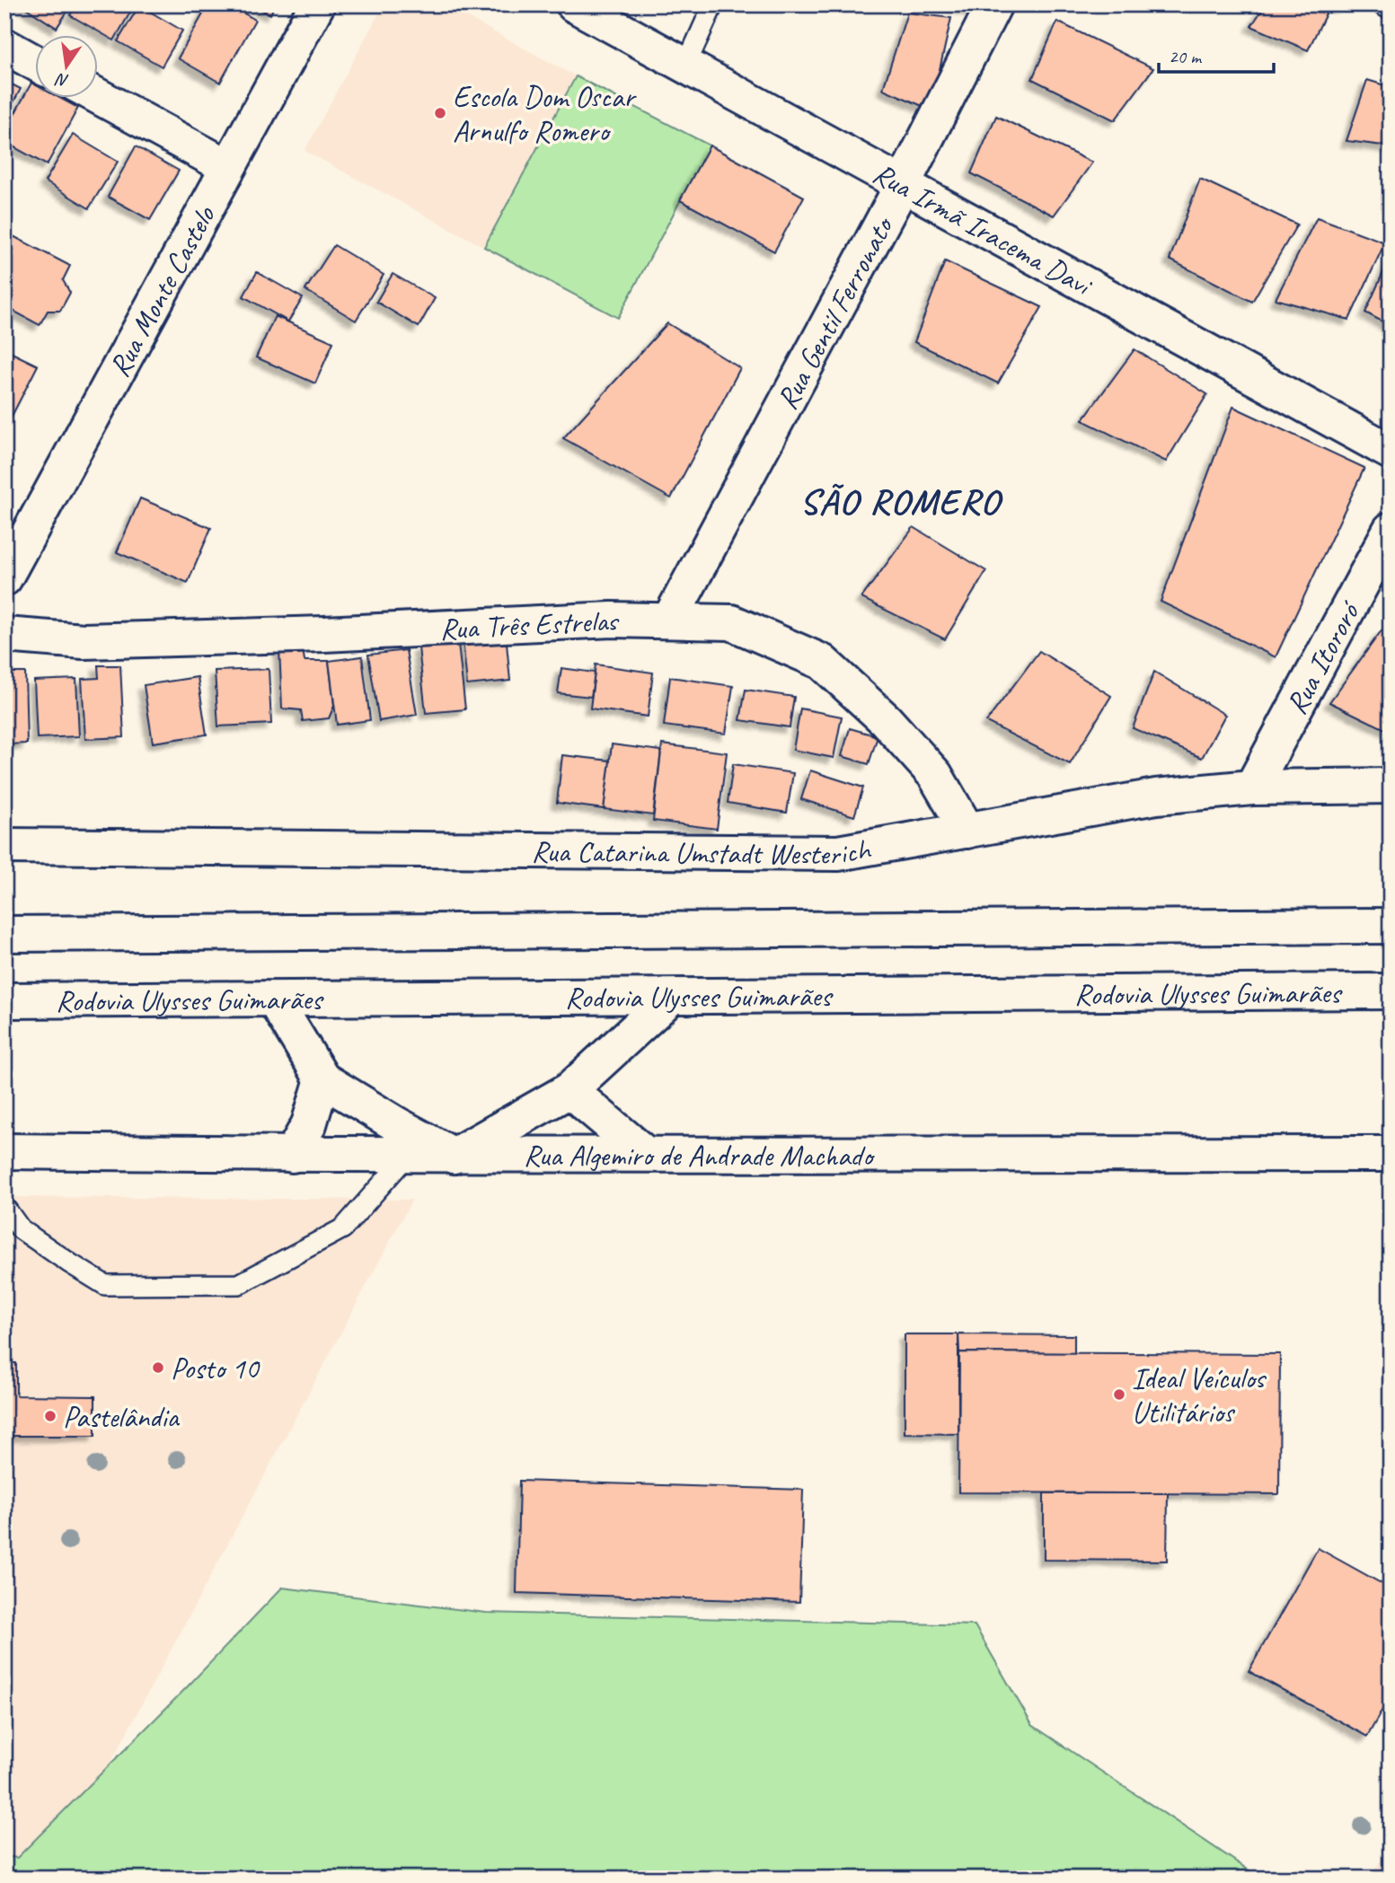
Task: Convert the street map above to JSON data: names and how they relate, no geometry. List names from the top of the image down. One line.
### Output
{"streets":{"main road":["Rua Irmã Iracema Davi","Rua Monte Castelo","Rua Gentil Ferronato","Rua Três Estrelas","Rua Itororó","Rua Catarina Umstadt Westerich","Rodovia Ulysses Guimarães","Rua Algemiro de Andrade Machado"]},"crossings":[["Rua Irmã Iracema Davi","Rua Gentil Ferronato"],["Rua Gentil Ferronato","Rua Três Estrelas"],["Rua Três Estrelas","Rua Catarina Umstadt Westerich"],["Rua Itororó","Rua Catarina Umstadt Westerich"]],"districts":["SÃO ROMERO"],"places":["Escola Dom Oscar Arnulfo Romero","Posto 10","Ideal Veículos Utilitários","Pastelândia"],"scale_bar":"20 m","north":"bottom"}
